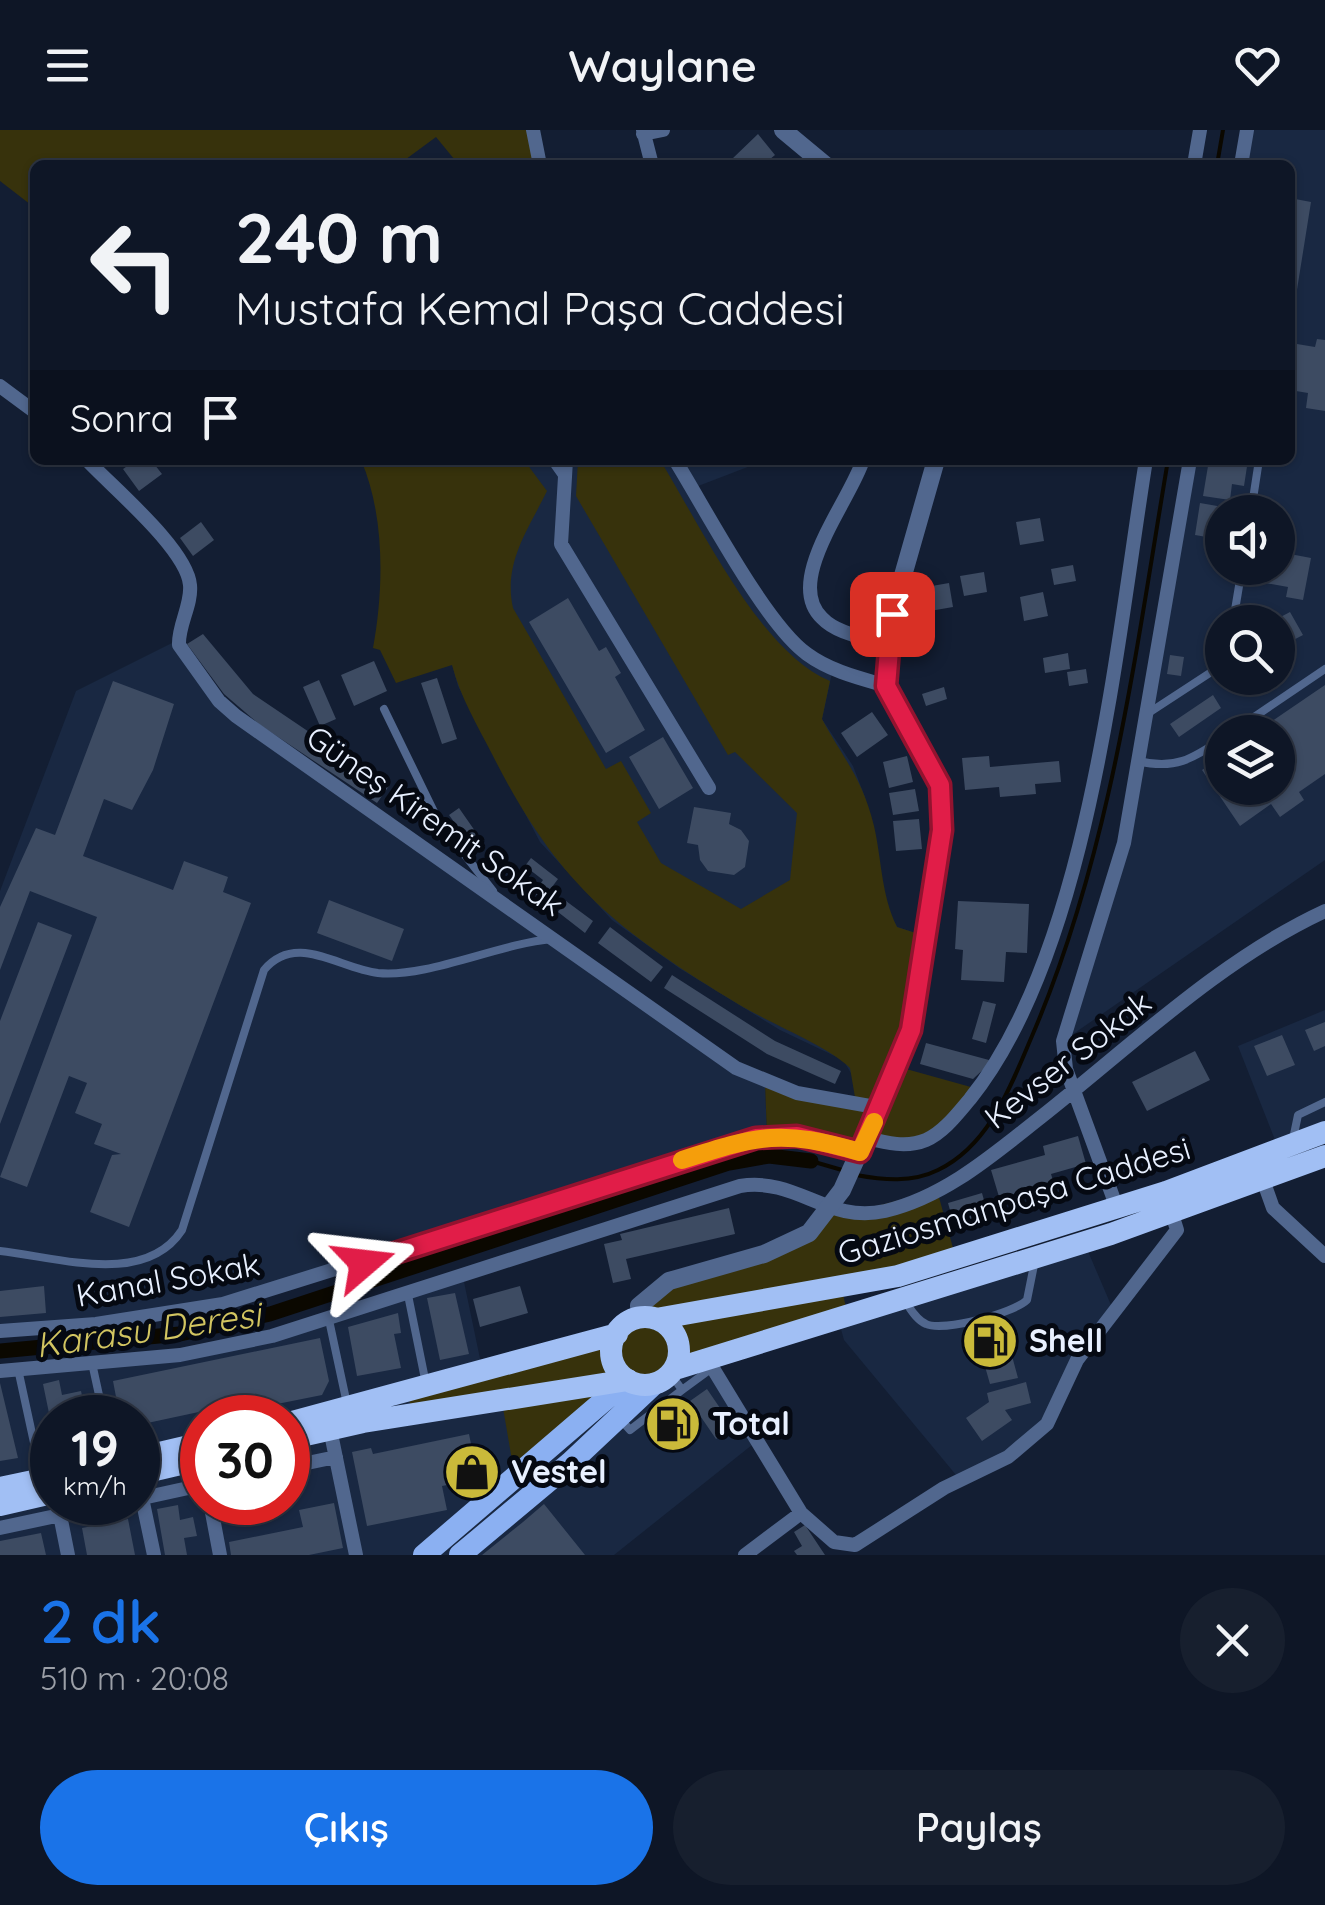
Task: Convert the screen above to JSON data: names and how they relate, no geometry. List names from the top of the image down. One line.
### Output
{"streets":{"highway":["Gaziosmanpaşa Caddesi"],"street":["Güneş Kiremit Sokak","Kevser Sokak","Kanal Sokak"]},"water":["Karasu Deresi"],"places":{"fuel station":["Shell","Total"],"shop":["Vestel"]},"page":{"header":"Waylane","turn":["240 m","Mustafa Kemal Paşa Caddesi"],"then":"Sonra","speed":"19 km/h","limit":"30","heading":["2 dk","510 m · 20:08"],"buttons":["Çıkış","Paylaş"]}}
